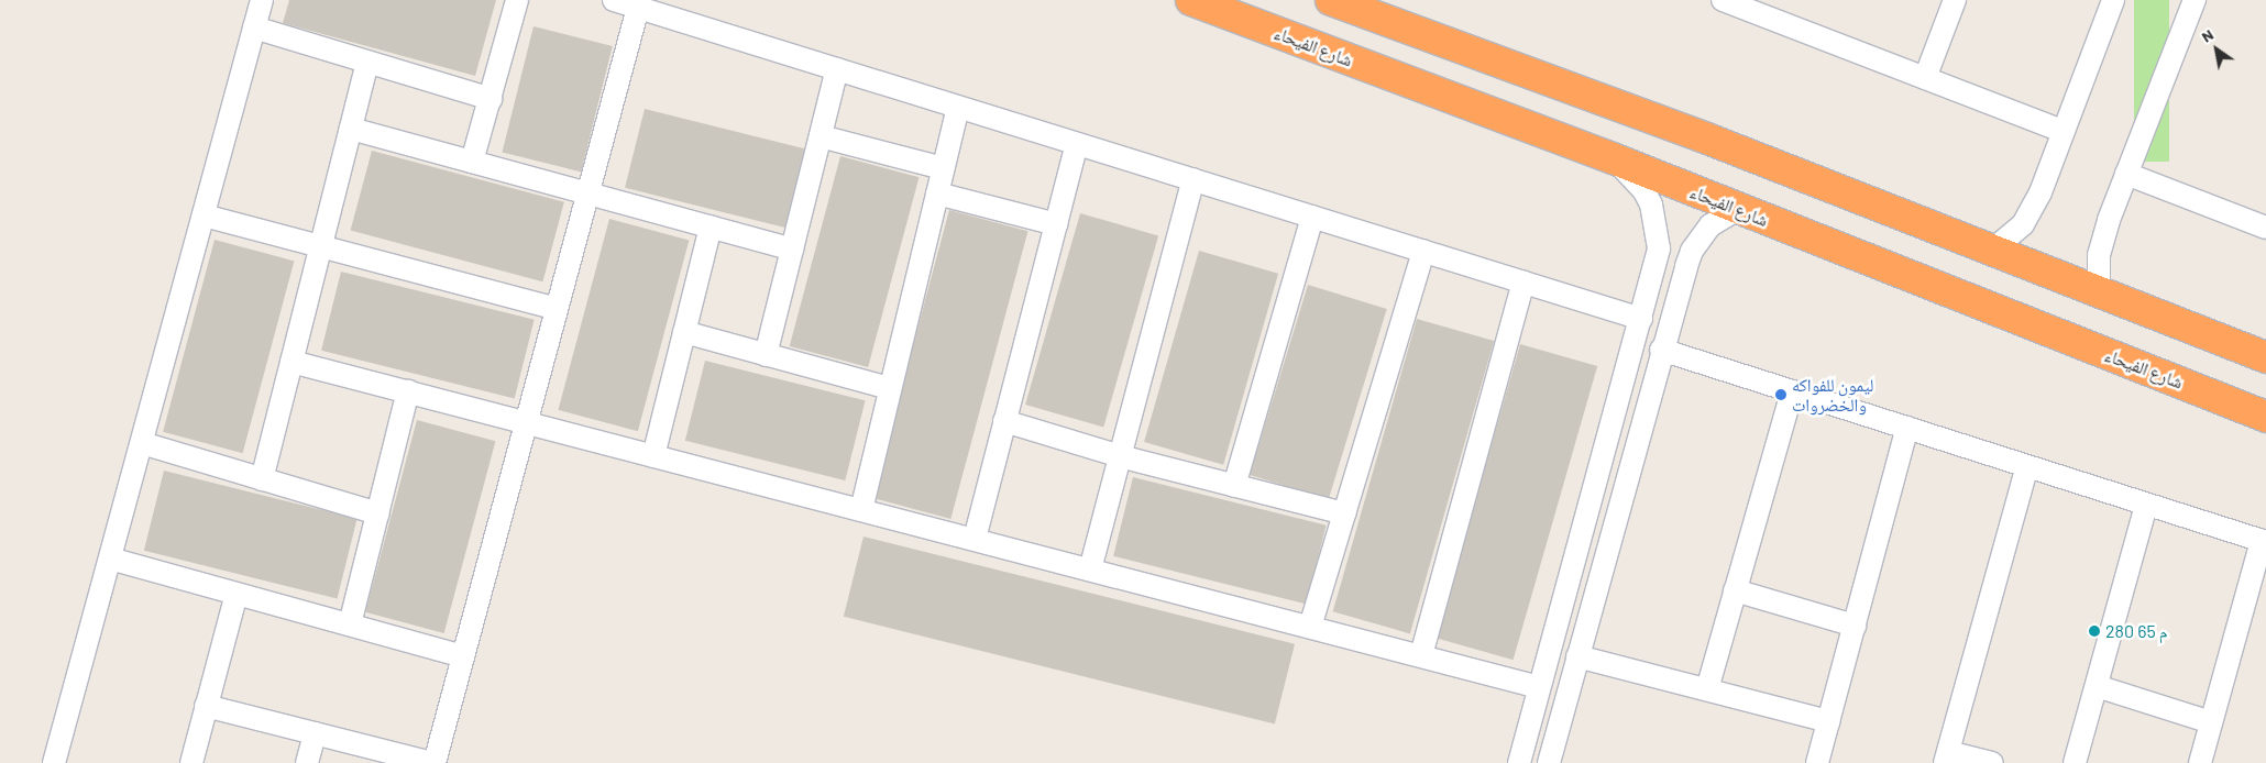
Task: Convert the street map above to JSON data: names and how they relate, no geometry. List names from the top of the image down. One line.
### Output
{"streets":{"highway":["شارع الفيحاء"]},"places":["ليمون للفواكه والخضروات","280 م 65"],"north":"top left"}
